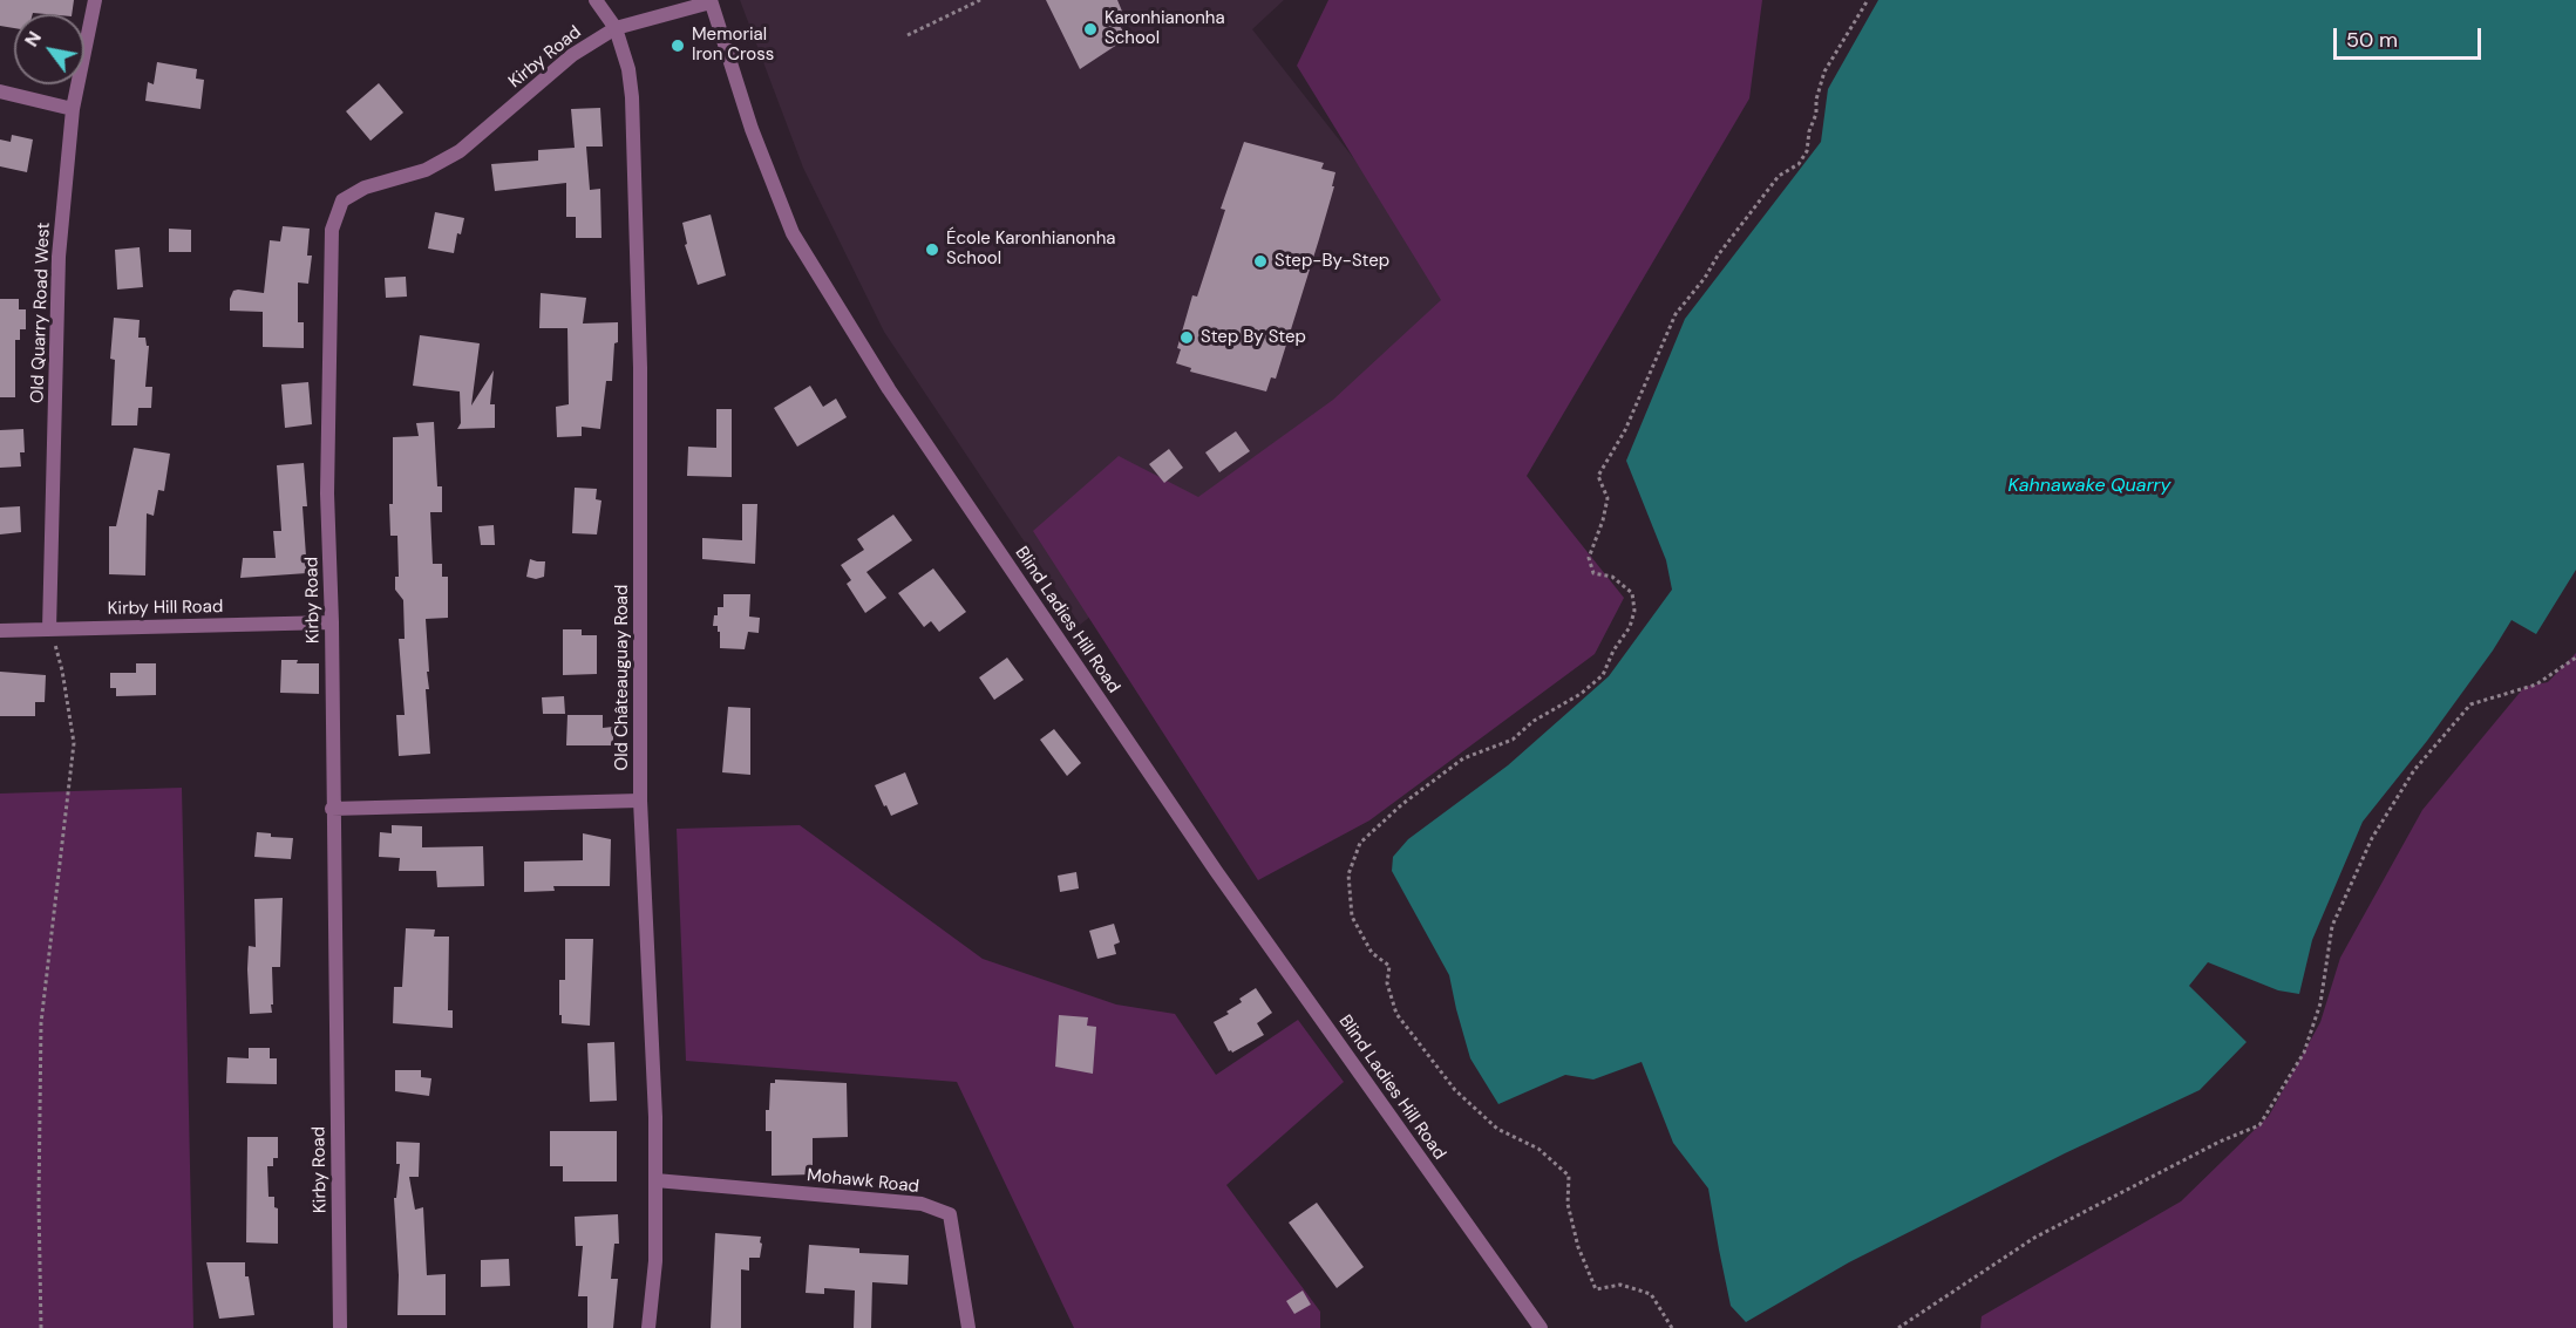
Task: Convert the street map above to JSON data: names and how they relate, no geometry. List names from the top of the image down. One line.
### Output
{"streets":{"street":["Kirby Road","Old Quarry Road West","Kirby Hill Road","Blind Ladies Hill Road","Old Châteauguay Road","Mohawk Road"]},"crossings":[["Kirby Road","Kirby Hill Road"],["Kirby Road","Blind Ladies Hill Road"],["Kirby Road","Old Châteauguay Road"],["Old Quarry Road West","Kirby Hill Road"],["Blind Ladies Hill Road","Old Châteauguay Road"],["Old Châteauguay Road","Mohawk Road"]],"water":["Kahnawake Quarry"],"places":["Karonhianonha School","Memorial Iron Cross","École Karonhianonha School","Step-By-Step","Step By Step"],"scale_bar":"50 m","north":"top left"}
